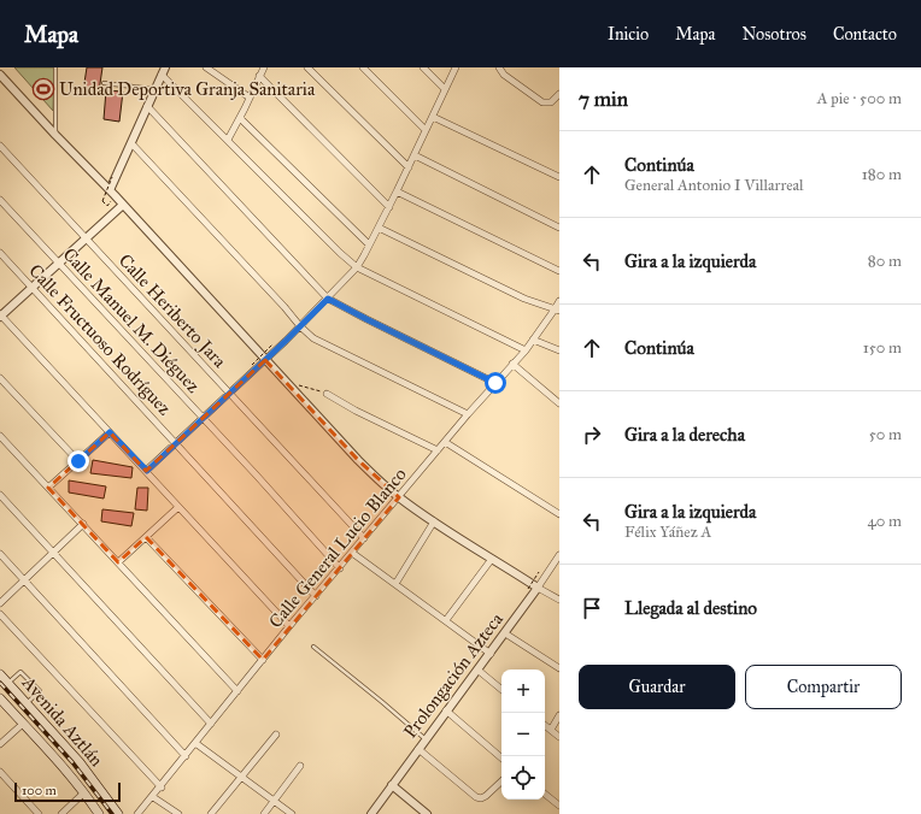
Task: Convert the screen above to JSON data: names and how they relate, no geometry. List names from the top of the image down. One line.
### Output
{"streets":{"main road":["Avenida Aztlán"],"street":["Calle Heriberto Jara","Calle Manuel M. Diéguez","Calle Fructuoso Rodríguez","Calle General Lucio Blanco","Prolongación Azteca"]},"crossings":[["Calle Heriberto Jara","Calle General Lucio Blanco"],["Calle Manuel M. Diéguez","Calle General Lucio Blanco"],["Calle Fructuoso Rodríguez","Calle General Lucio Blanco"]],"places":{"sports":["Unidad Deportiva Granja Sanitaria"]},"scale_bar":"100 m","page":{"header":"Mapa","nav":["Inicio","Mapa","Nosotros","Contacto"],"heading":["7 min","A pie · 500 m"],"list":[["Continúa","General Antonio I Villarreal","180 m"],["Gira a la izquierda","80 m"],["Continúa","150 m"],["Gira a la derecha","50 m"],["Gira a la izquierda","Félix Yáñez A","40 m"],"Llegada al destino"],"buttons":["Guardar","Compartir"],"map_buttons":["+","−"],"scale":"100 m"}}
